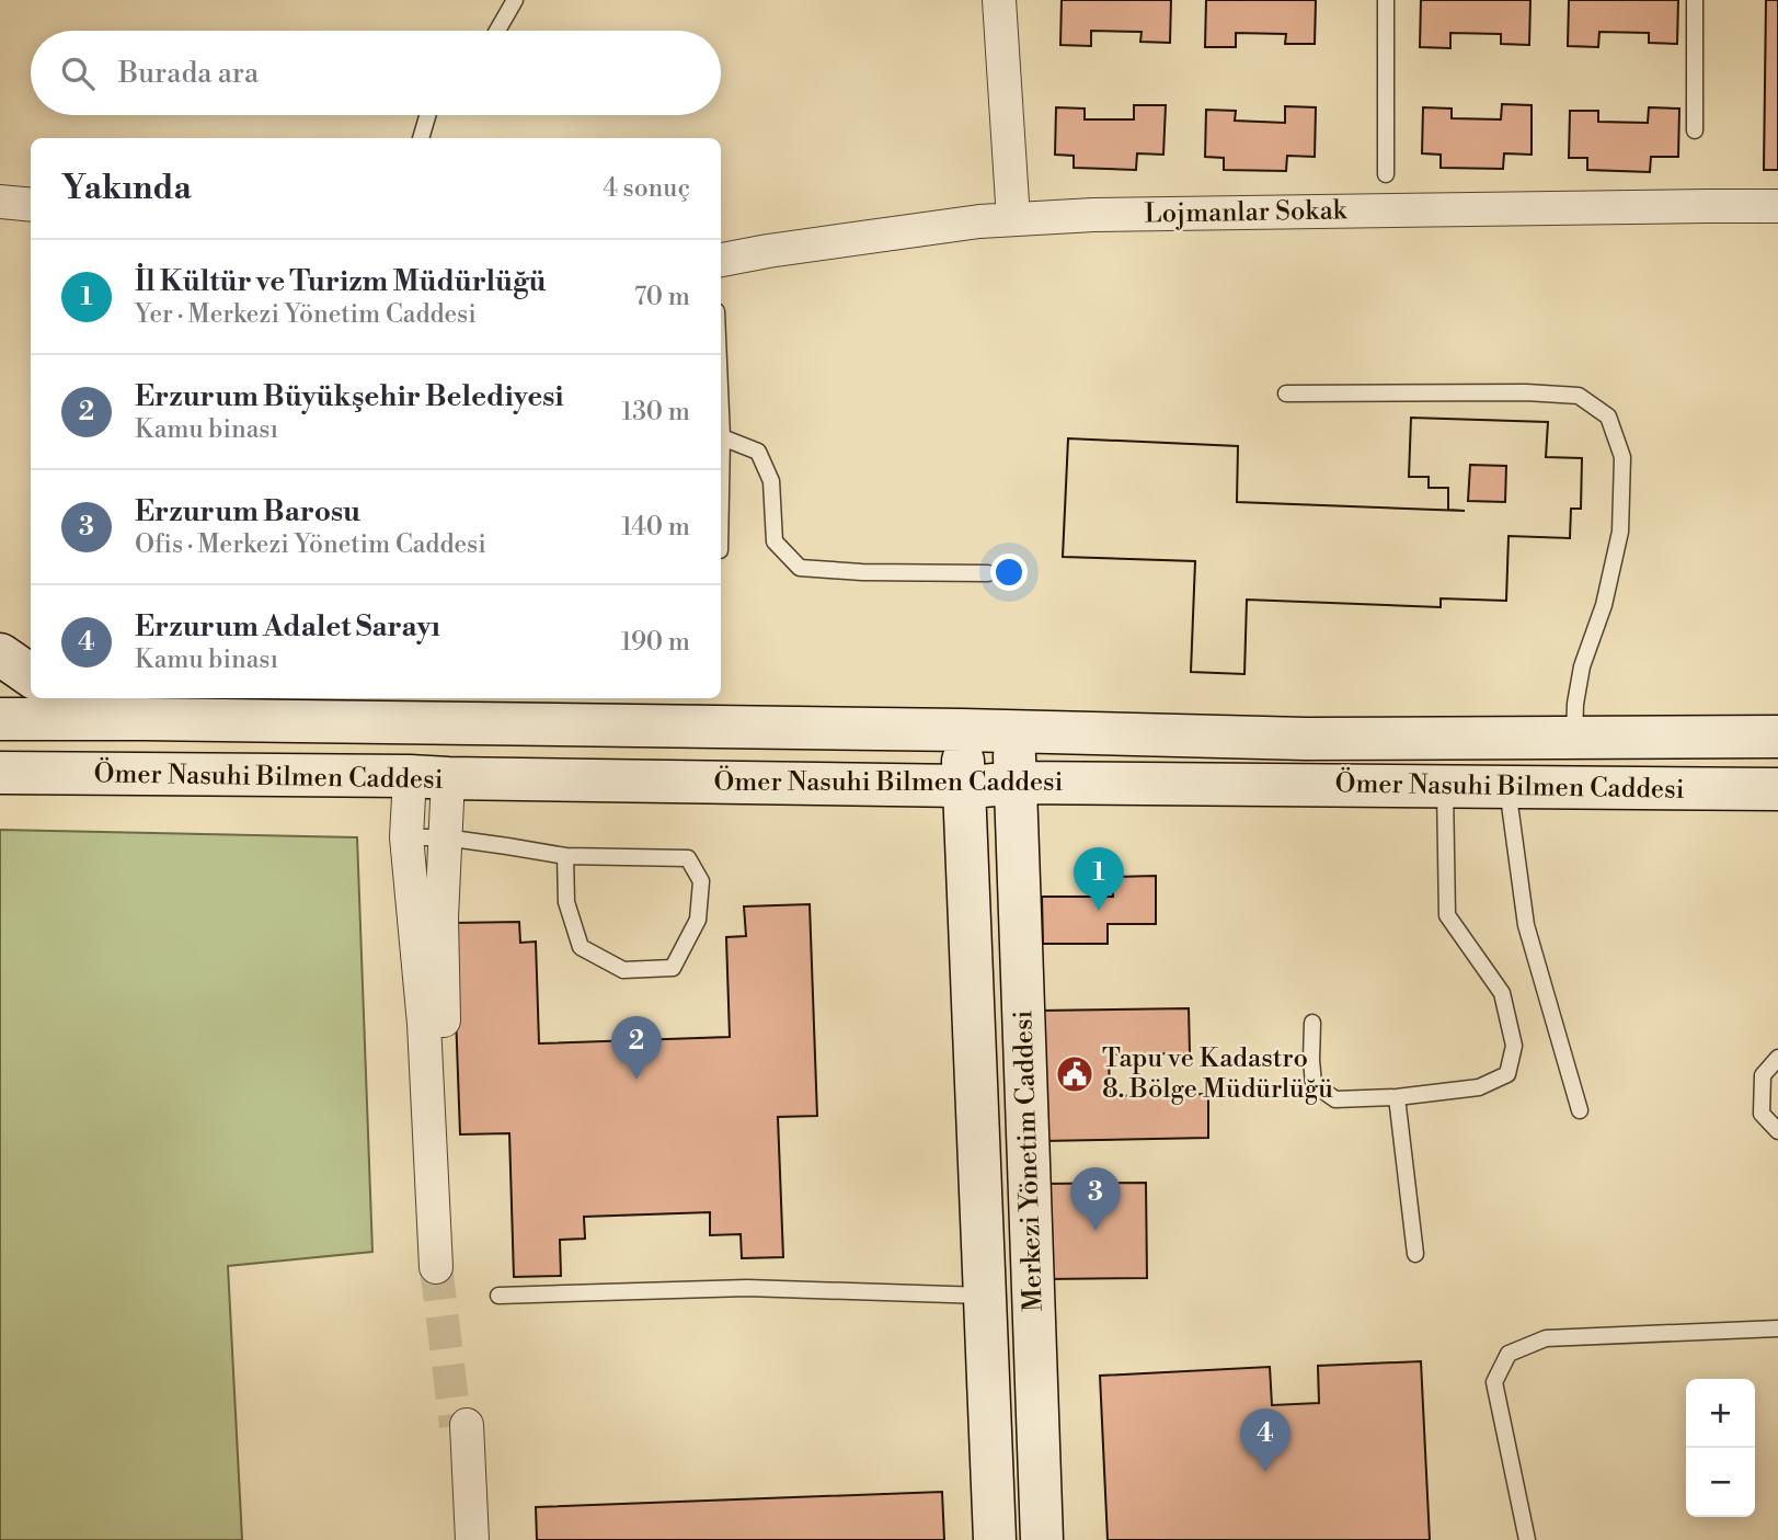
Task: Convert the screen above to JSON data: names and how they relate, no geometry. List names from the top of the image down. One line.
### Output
{"streets":{"main road":["Ömer Nasuhi Bilmen Caddesi","Merkezi Yönetim Caddesi"],"street":["Lojmanlar Sokak"]},"crossings":[["Ömer Nasuhi Bilmen Caddesi","Merkezi Yönetim Caddesi"]],"places":{"public building":["Tapu ve Kadastro 8. Bölge Müdürlüğü"]},"page":{"search":"Burada ara","heading":["Yakında","4 sonuç"],"list":[{"mark":"1","name":"İl Kültür ve Turizm Müdürlüğü","note":"Yer · Merkezi Yönetim Caddesi","value":"70 m"},{"mark":"2","name":"Erzurum Büyükşehir Belediyesi","note":"Kamu binası","value":"130 m"},{"mark":"3","name":"Erzurum Barosu","note":"Ofis · Merkezi Yönetim Caddesi","value":"140 m"},{"mark":"4","name":"Erzurum Adalet Sarayı","note":"Kamu binası","value":"190 m"}],"pins":["1","2","3","4"],"map_buttons":["+","−"]}}
